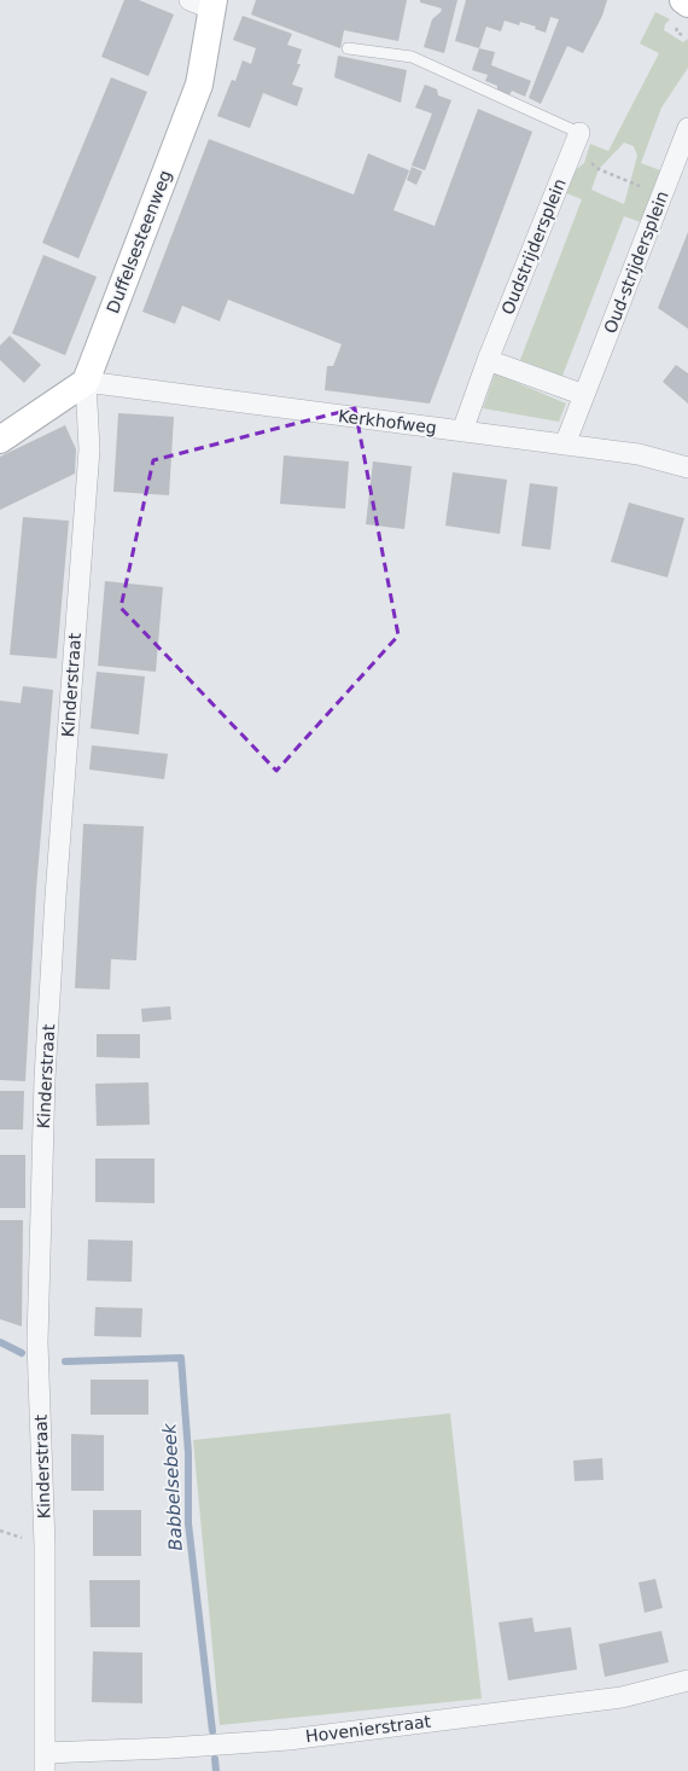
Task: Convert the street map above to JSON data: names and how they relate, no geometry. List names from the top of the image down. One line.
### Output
{"streets":{"street":["Duffelsesteenweg","Oudstrijdersplein","Oud-strijdersplein","Kerkhofweg","Kinderstraat","Hovenierstraat"]},"crossings":[["Duffelsesteenweg","Kerkhofweg"],["Duffelsesteenweg","Kinderstraat"],["Oud-strijdersplein","Kerkhofweg"],["Kerkhofweg","Kinderstraat"],["Kinderstraat","Hovenierstraat"]],"water":["Babbelsebeek"]}
